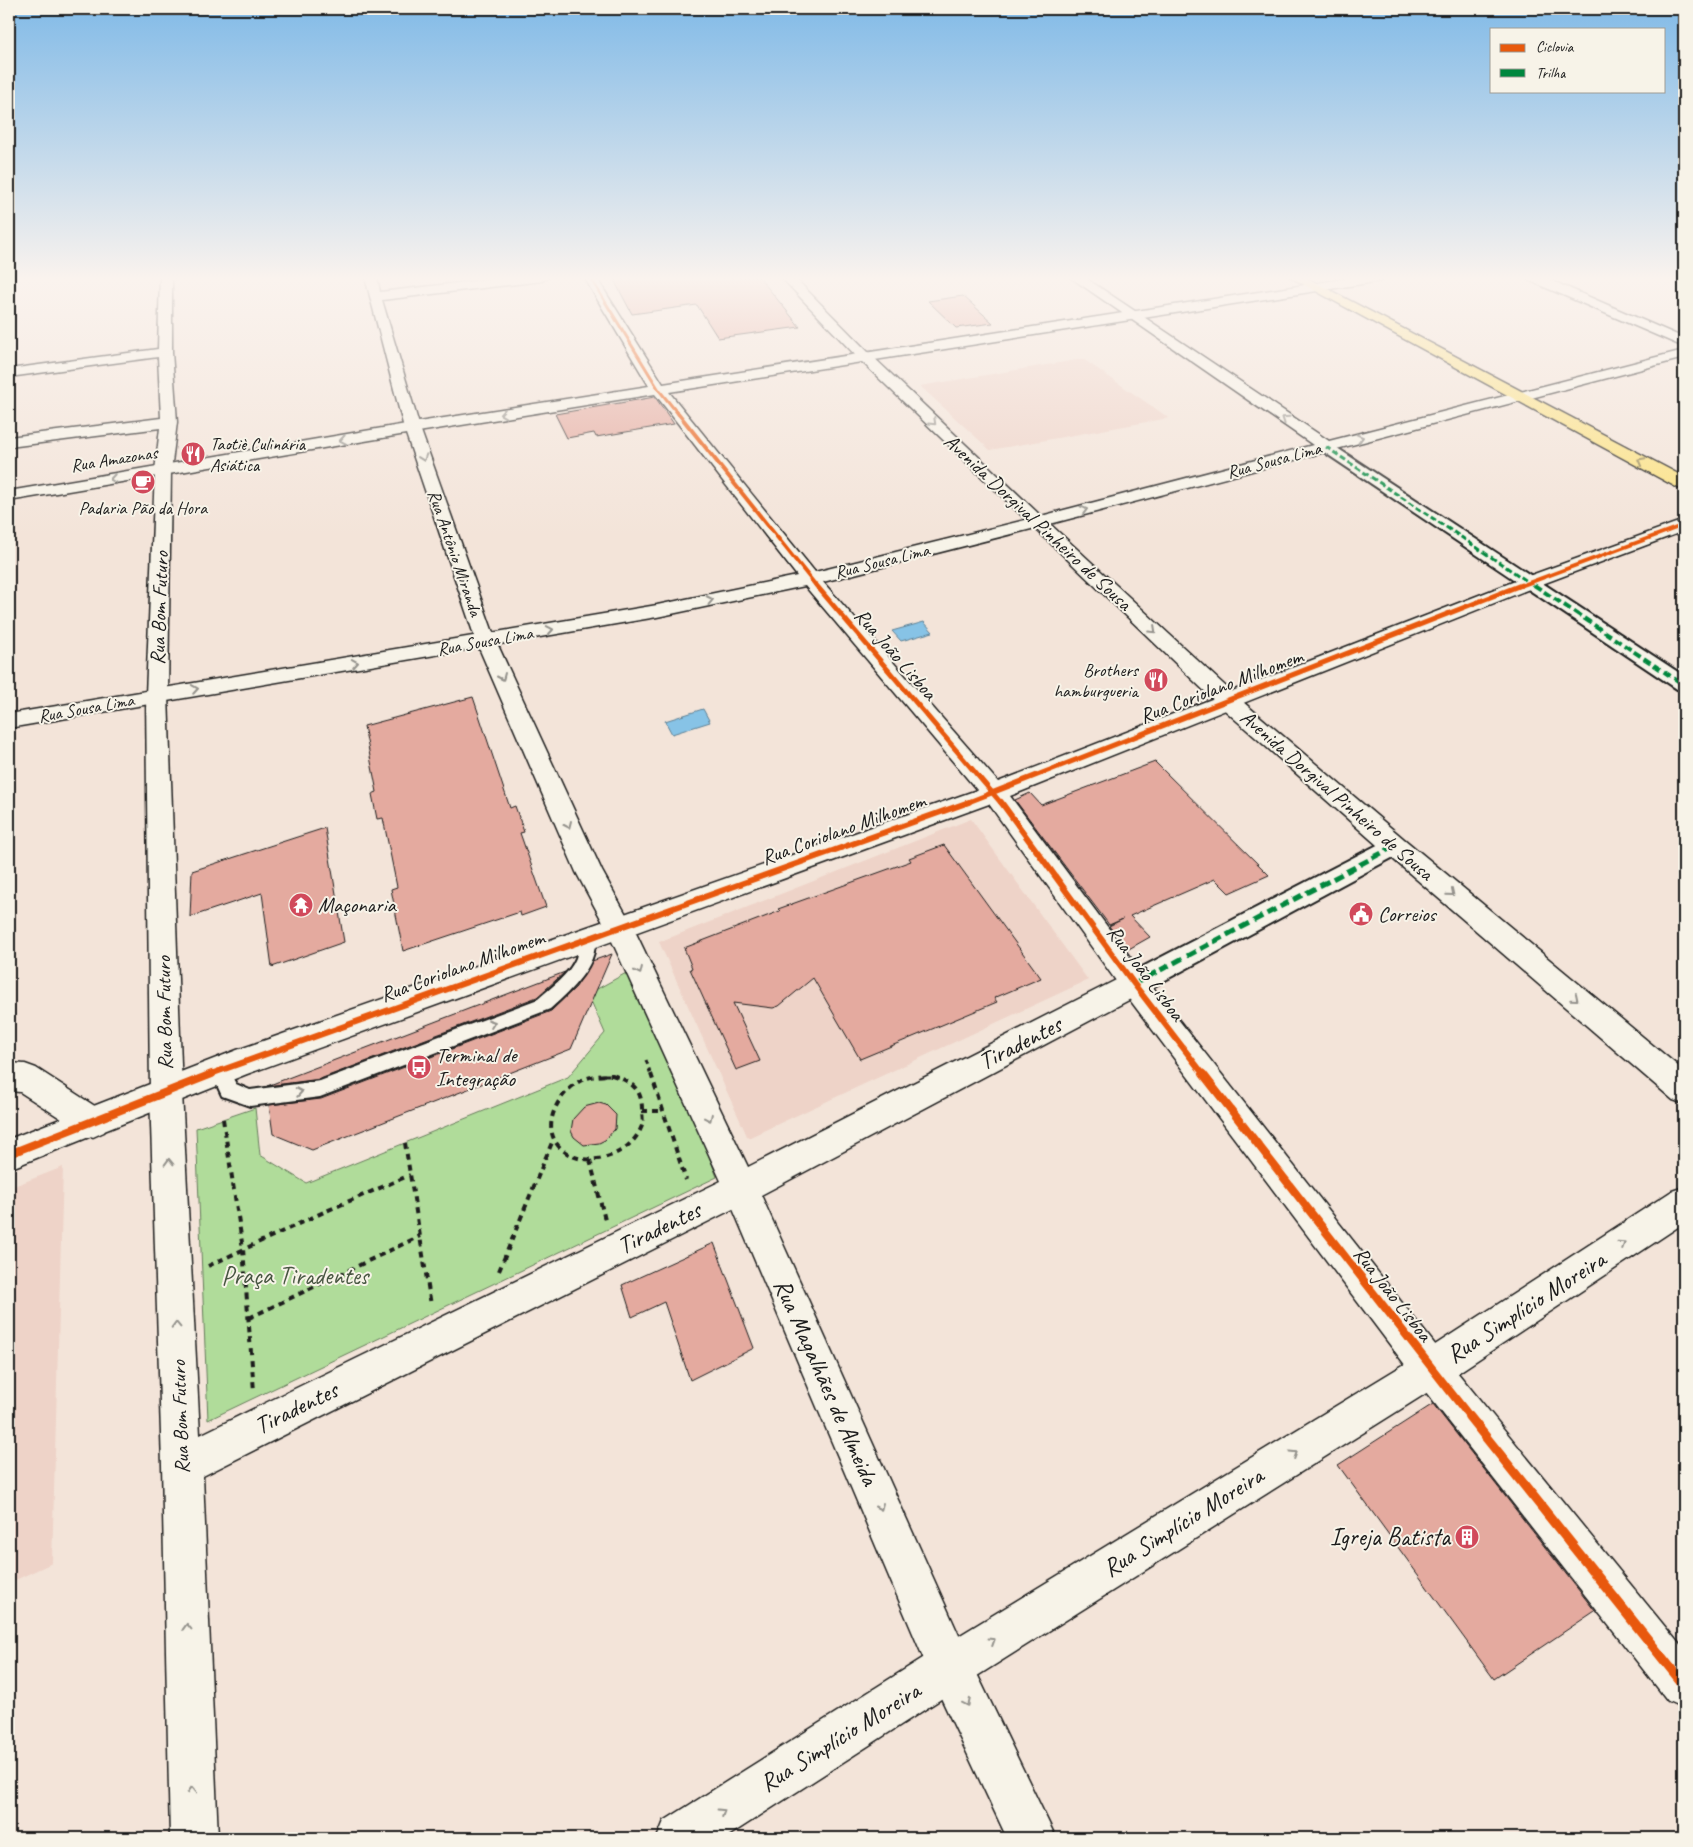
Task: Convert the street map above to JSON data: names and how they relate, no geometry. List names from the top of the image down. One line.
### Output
{"streets":{"street":["Rua Amazonas","Rua Sousa Lima","Avenida Dorgival Pinheiro de Sousa","Rua Antônio Miranda","Rua Bom Futuro","Rua João Lisboa","Rua Coriolano Milhomem","Tiradentes","Rua Simplício Moreira","Rua Magalhães de Almeida"]},"crossings":[["Rua Amazonas","Rua Antônio Miranda"],["Rua Amazonas","Rua Bom Futuro"],["Rua Amazonas","Rua João Lisboa"],["Rua Sousa Lima","Avenida Dorgival Pinheiro de Sousa"],["Rua Sousa Lima","Rua Antônio Miranda"],["Rua Sousa Lima","Rua Bom Futuro"],["Rua Sousa Lima","Rua João Lisboa"],["Avenida Dorgival Pinheiro de Sousa","Rua Coriolano Milhomem"],["Rua Antônio Miranda","Rua Coriolano Milhomem"],["Rua Antônio Miranda","Rua Magalhães de Almeida"],["Rua Bom Futuro","Rua Coriolano Milhomem"],["Rua Bom Futuro","Tiradentes"],["Rua João Lisboa","Rua Coriolano Milhomem"],["Rua João Lisboa","Tiradentes"],["Rua João Lisboa","Rua Simplício Moreira"],["Rua Coriolano Milhomem","Rua Magalhães de Almeida"],["Tiradentes","Rua Magalhães de Almeida"],["Rua Simplício Moreira","Rua Magalhães de Almeida"]],"one_way":["Rua Sousa Lima","Avenida Dorgival Pinheiro de Sousa","Rua Antônio Miranda","Rua Bom Futuro","Rua Simplício Moreira","Rua Magalhães de Almeida"],"parks":["Praça Tiradentes"],"places":{"restaurant":["Taotiè Culinária Asiática","Brothers hamburgueria"],"cafe":["Padaria Pão da Hora"],"temple":["Maçonaria"],"public building":["Correios"],"bus stop":["Terminal de Integração"],"building":["Igreja Batista"]},"legend":["Ciclovia","Trilha"]}
